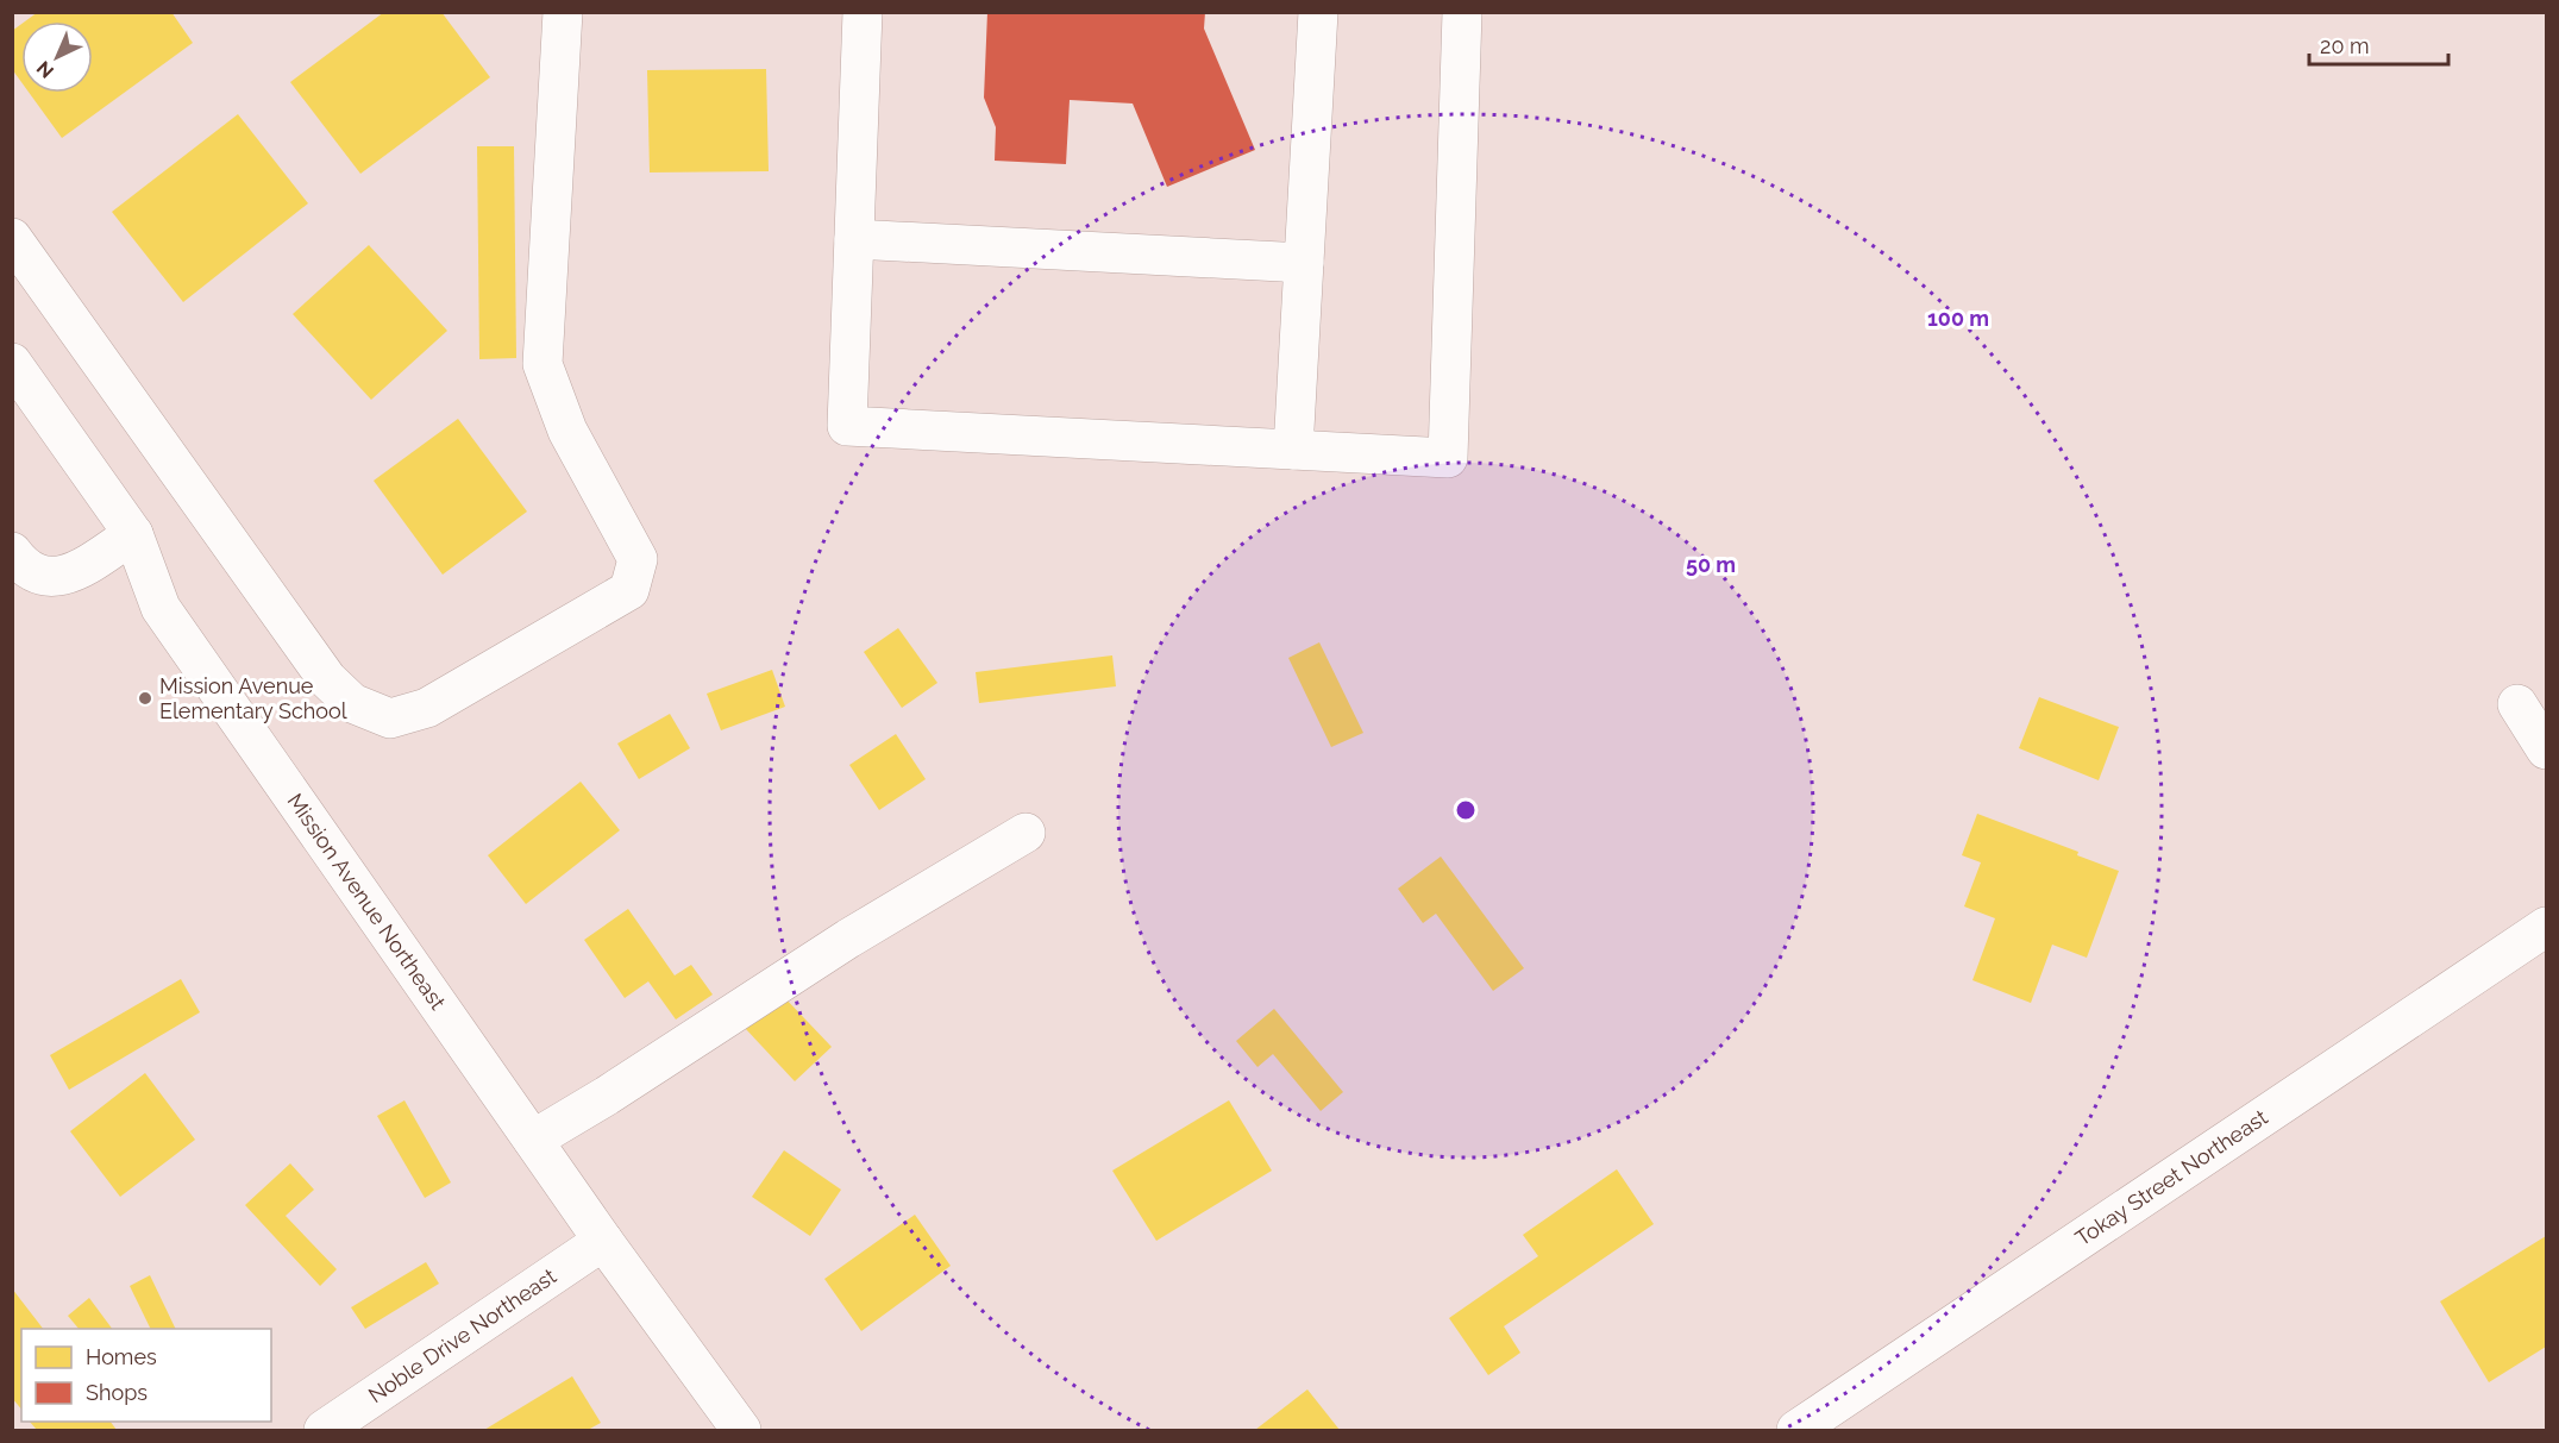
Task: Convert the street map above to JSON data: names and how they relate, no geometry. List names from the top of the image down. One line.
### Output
{"streets":{"street":["Mission Avenue Northeast","Tokay Street Northeast","Noble Drive Northeast"]},"crossings":[["Mission Avenue Northeast","Noble Drive Northeast"]],"places":["Mission Avenue Elementary School"],"legend":["Homes","Shops"],"scale_bar":"20 m","north":"bottom left","rings":["100 m","50 m"]}
